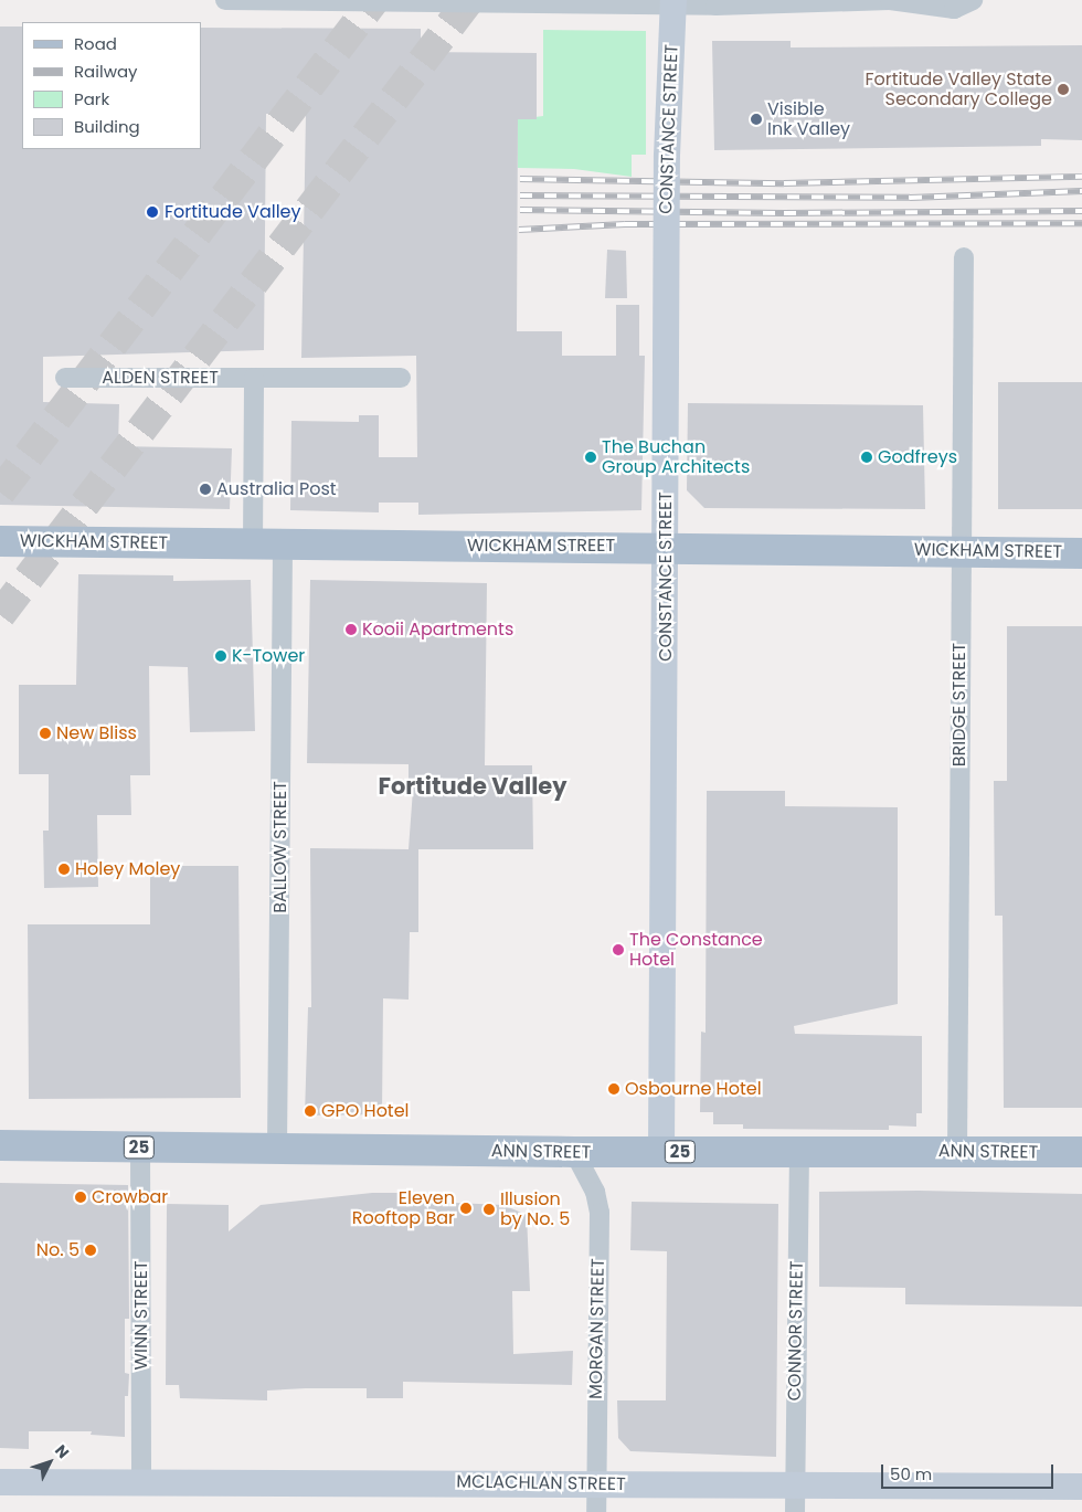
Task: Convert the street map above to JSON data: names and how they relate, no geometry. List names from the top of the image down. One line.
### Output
{"streets":{"main road":["WICKHAM STREET","25","ANN STREET"],"street":["CONSTANCE STREET","ALDEN STREET","BRIDGE STREET","BALLOW STREET","WINN STREET","MORGAN STREET","CONNOR STREET","MCLACHLAN STREET"]},"crossings":[["CONSTANCE STREET","WICKHAM STREET"],["CONSTANCE STREET","ANN STREET"],["WICKHAM STREET","BRIDGE STREET"],["WICKHAM STREET","BALLOW STREET"],["BRIDGE STREET","ANN STREET"],["BALLOW STREET","ANN STREET"],["ANN STREET","WINN STREET"],["ANN STREET","MORGAN STREET"],["ANN STREET","CONNOR STREET"],["WINN STREET","MCLACHLAN STREET"],["MORGAN STREET","MCLACHLAN STREET"],["CONNOR STREET","MCLACHLAN STREET"]],"districts":["Fortitude Valley"],"places":["Fortitude Valley State Secondary College","Visible Ink Valley","Fortitude Valley","The Buchan Group Architects","Godfreys","Australia Post","Kooii Apartments","K-Tower","New Bliss","Holey Moley","The Constance Hotel","Osbourne Hotel","GPO Hotel","Crowbar","Eleven Rooftop Bar","Illusion by No. 5","No. 5"],"legend":["Road","Railway","Park","Building"],"scale_bar":"50 m","north":"top right"}
